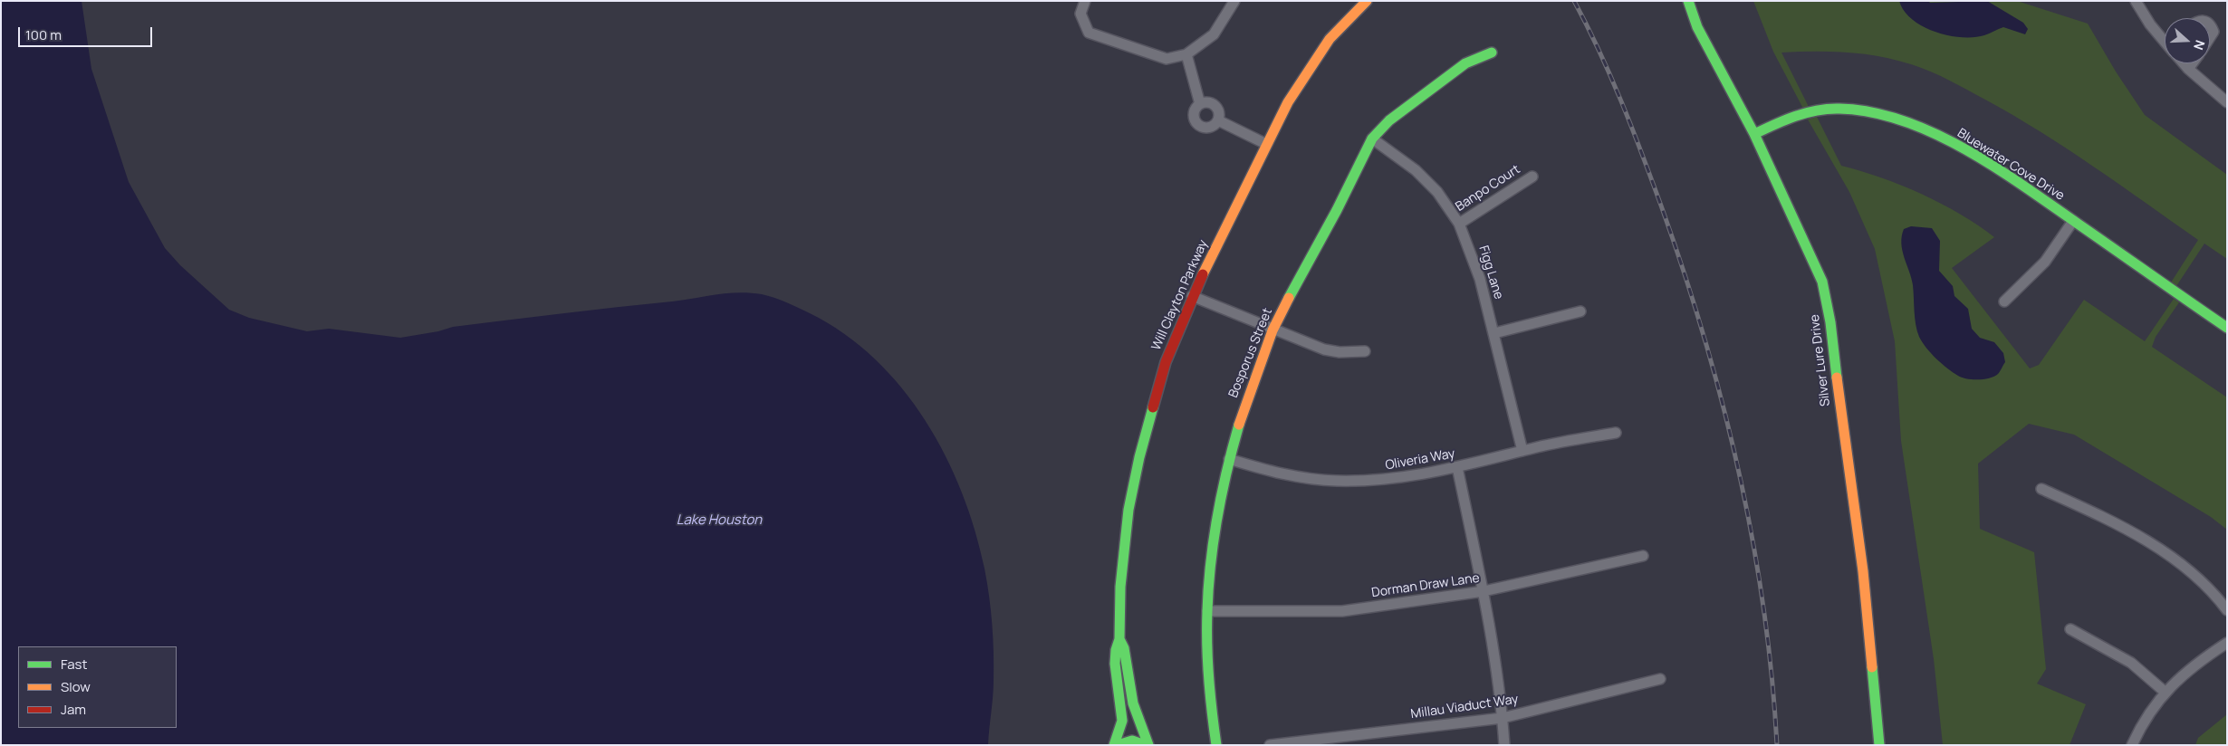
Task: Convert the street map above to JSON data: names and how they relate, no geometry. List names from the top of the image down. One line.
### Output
{"streets":{"street":["Bluewater Cove Drive","Banpo Court","Figg Lane","Will Clayton Parkway","Bosporus Street","Silver Lure Drive","Oliveria Way","Dorman Draw Lane","Millau Viaduct Way"]},"crossings":[["Bluewater Cove Drive","Silver Lure Drive"],["Banpo Court","Figg Lane"],["Figg Lane","Bosporus Street"],["Figg Lane","Oliveria Way"],["Bosporus Street","Oliveria Way"],["Bosporus Street","Dorman Draw Lane"]],"water":["Lake Houston"],"legend":["Fast","Slow","Jam"],"scale_bar":"100 m","north":"right"}
